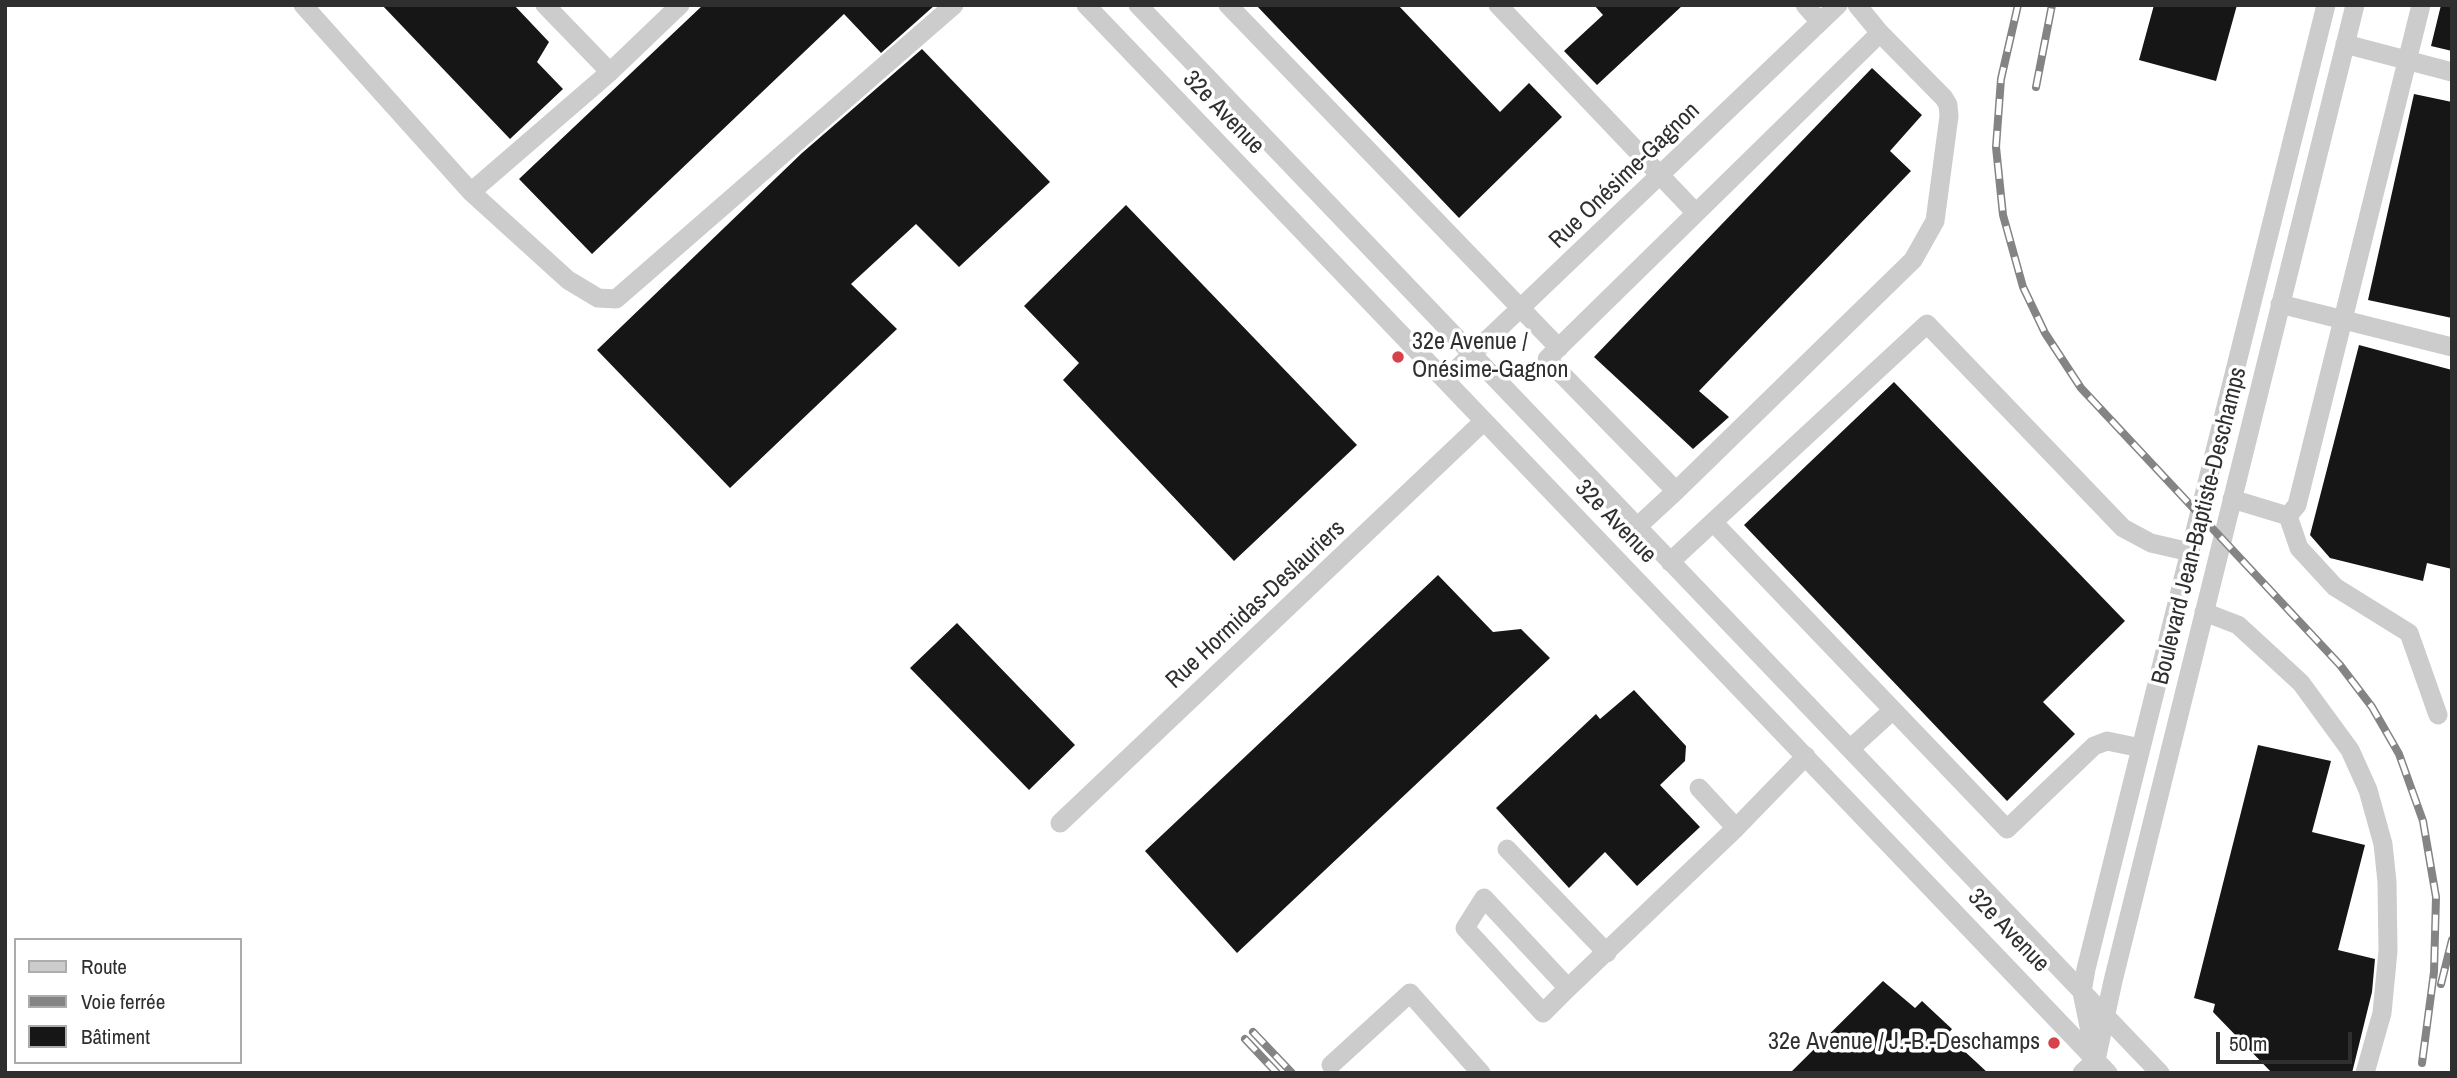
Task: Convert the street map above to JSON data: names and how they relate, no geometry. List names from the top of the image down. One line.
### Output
{"streets":{"street":["32e Avenue","Rue Onésime-Gagnon","Boulevard Jean-Baptiste-Deschamps","Rue Hormidas-Deslauriers"]},"crossings":[["32e Avenue","Rue Onésime-Gagnon"],["32e Avenue","Boulevard Jean-Baptiste-Deschamps"],["32e Avenue","Rue Hormidas-Deslauriers"]],"places":["32e Avenue / Onésime-Gagnon","32e Avenue / J.-B.-Deschamps"],"legend":["Route","Voie ferrée","Bâtiment"],"scale_bar":"50 m"}
